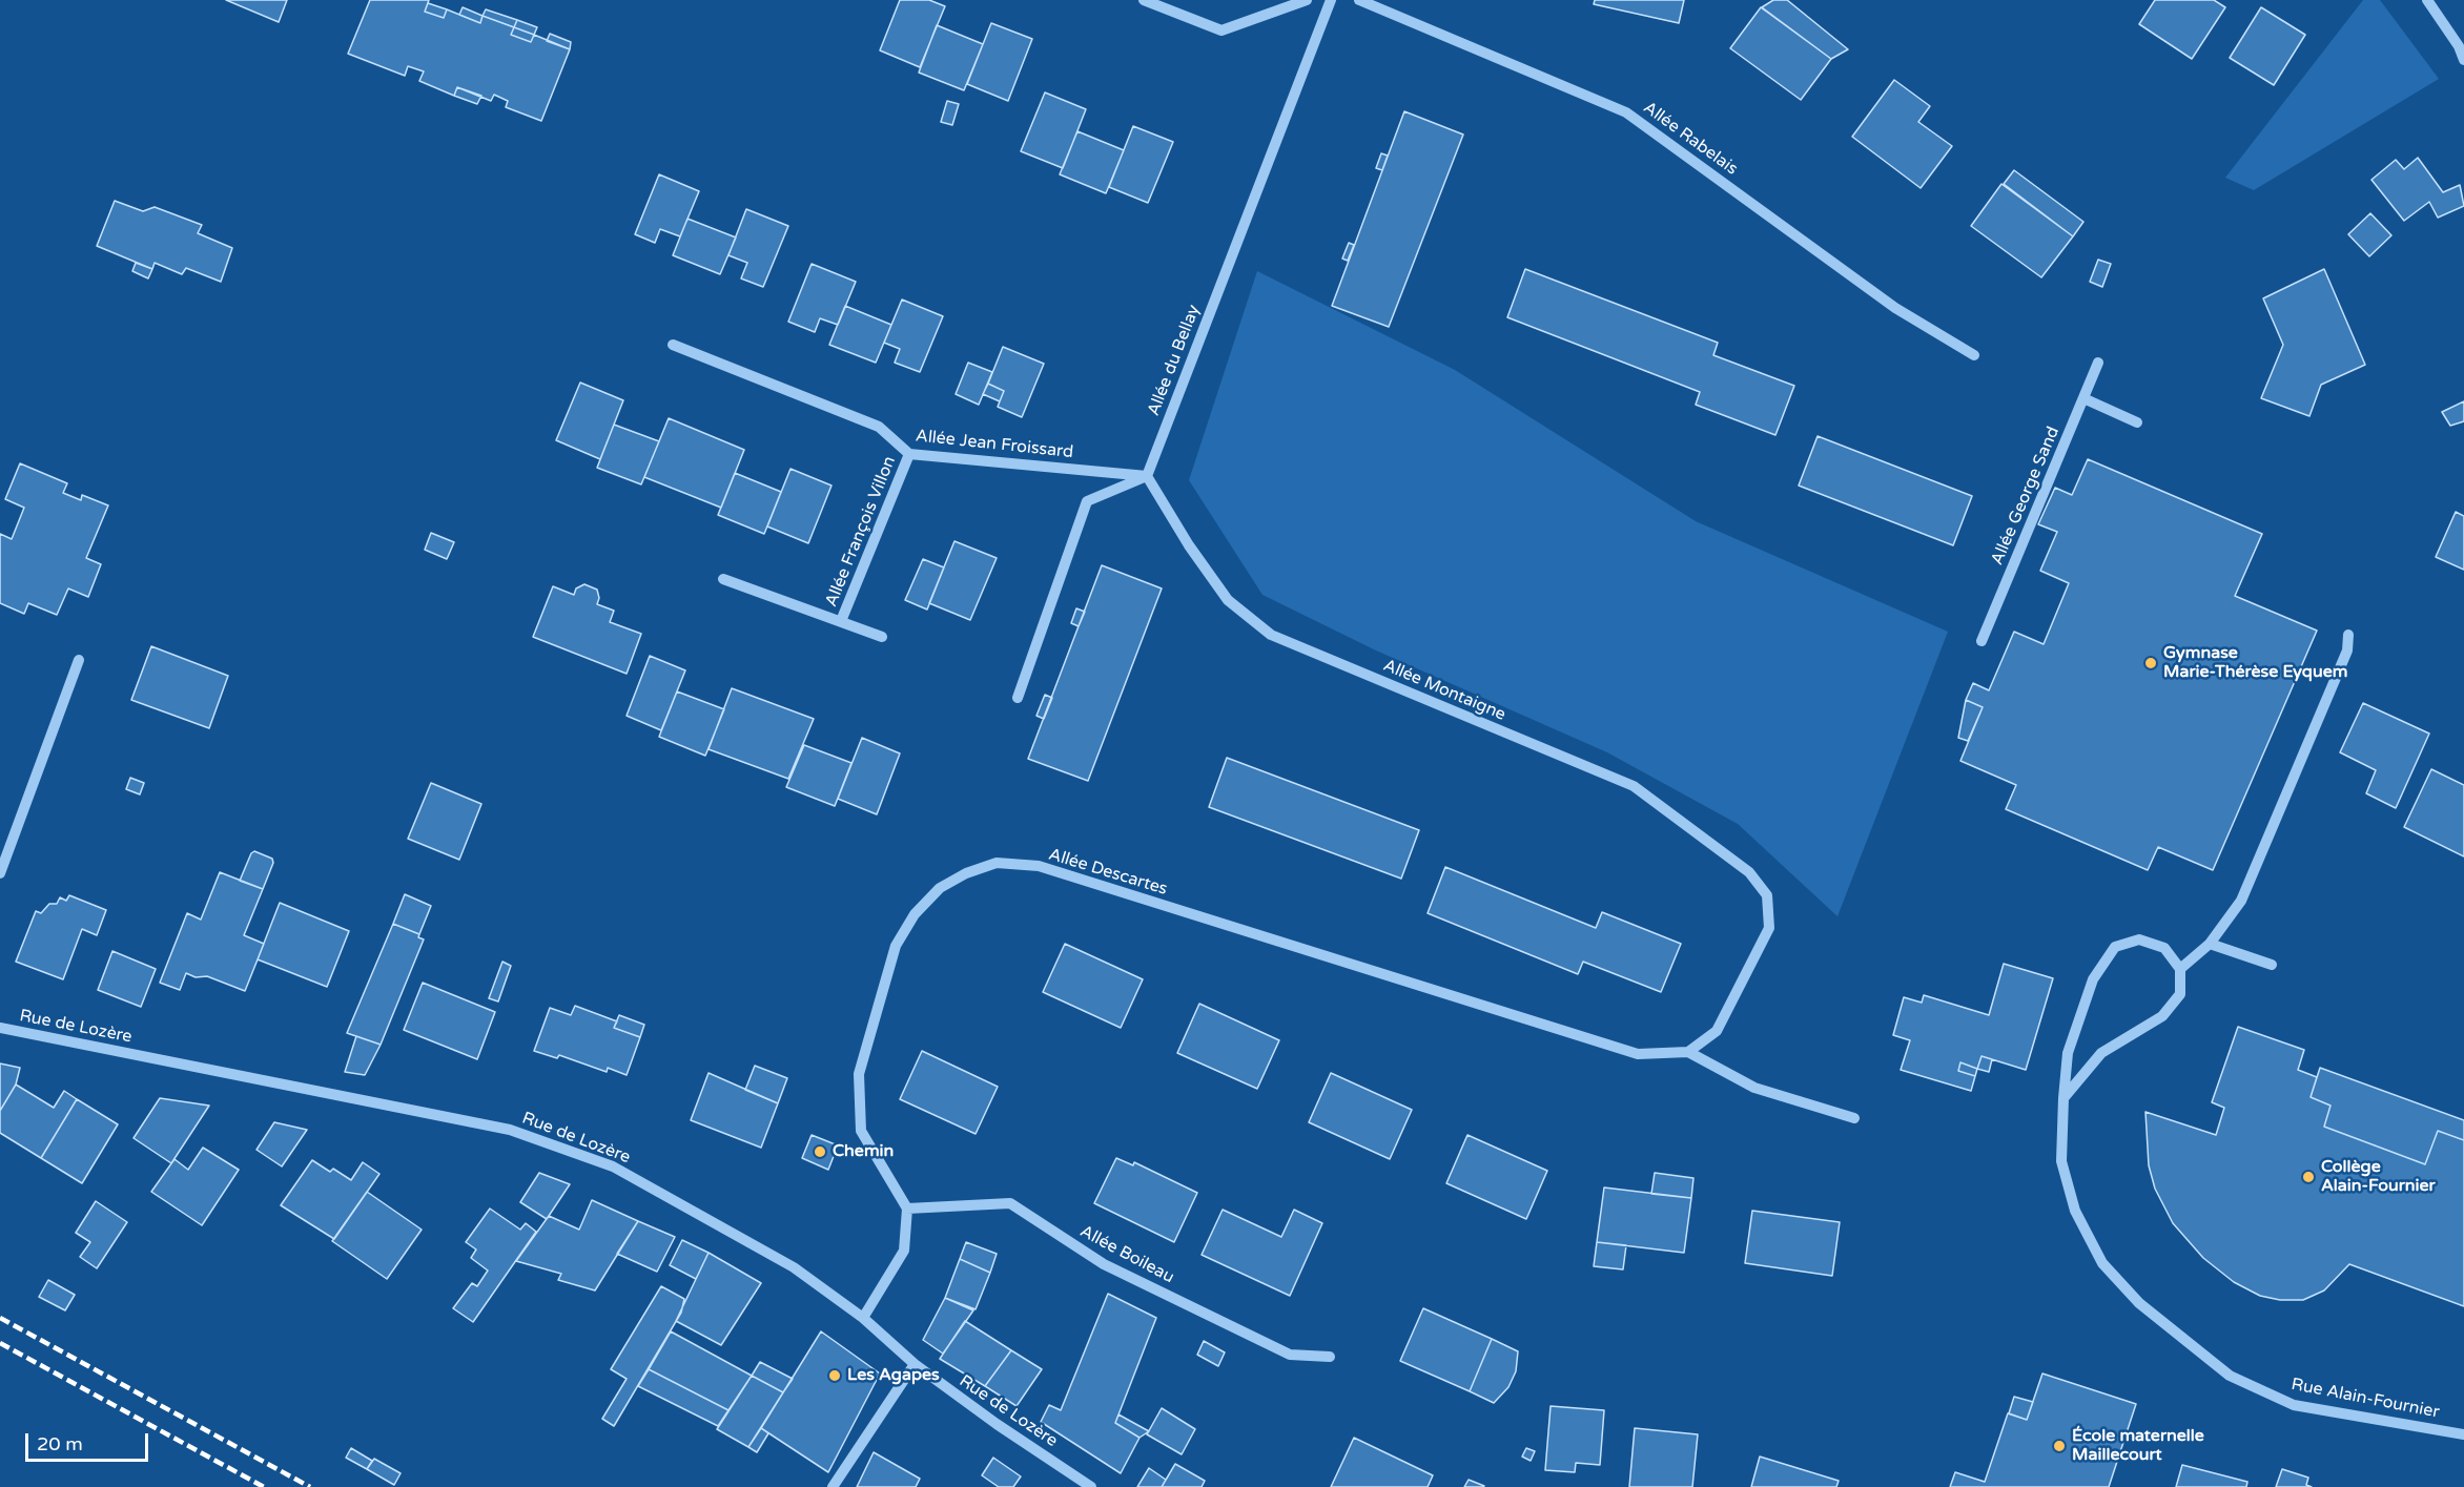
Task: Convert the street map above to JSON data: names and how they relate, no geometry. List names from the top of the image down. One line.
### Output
{"streets":{"street":["Allée Rabelais","Allée du Bellay","Allée Jean Froissard","Allée George Sand","Allée François Villon","Allée Montaigne","Allée Descartes","Rue de Lozère","Allée Boileau","Rue Alain-Fournier"]},"crossings":[["Allée du Bellay","Allée Jean Froissard"],["Allée du Bellay","Allée Montaigne"],["Allée Jean Froissard","Allée François Villon"],["Allée Jean Froissard","Allée Montaigne"],["Allée Montaigne","Allée Descartes"],["Allée Descartes","Allée Boileau"]],"places":["Gymnase Marie-Thérèse Eyquem","Chemin","Collège Alain-Fournier","Les Agapes","École maternelle Maillecourt"],"scale_bar":"20 m"}
